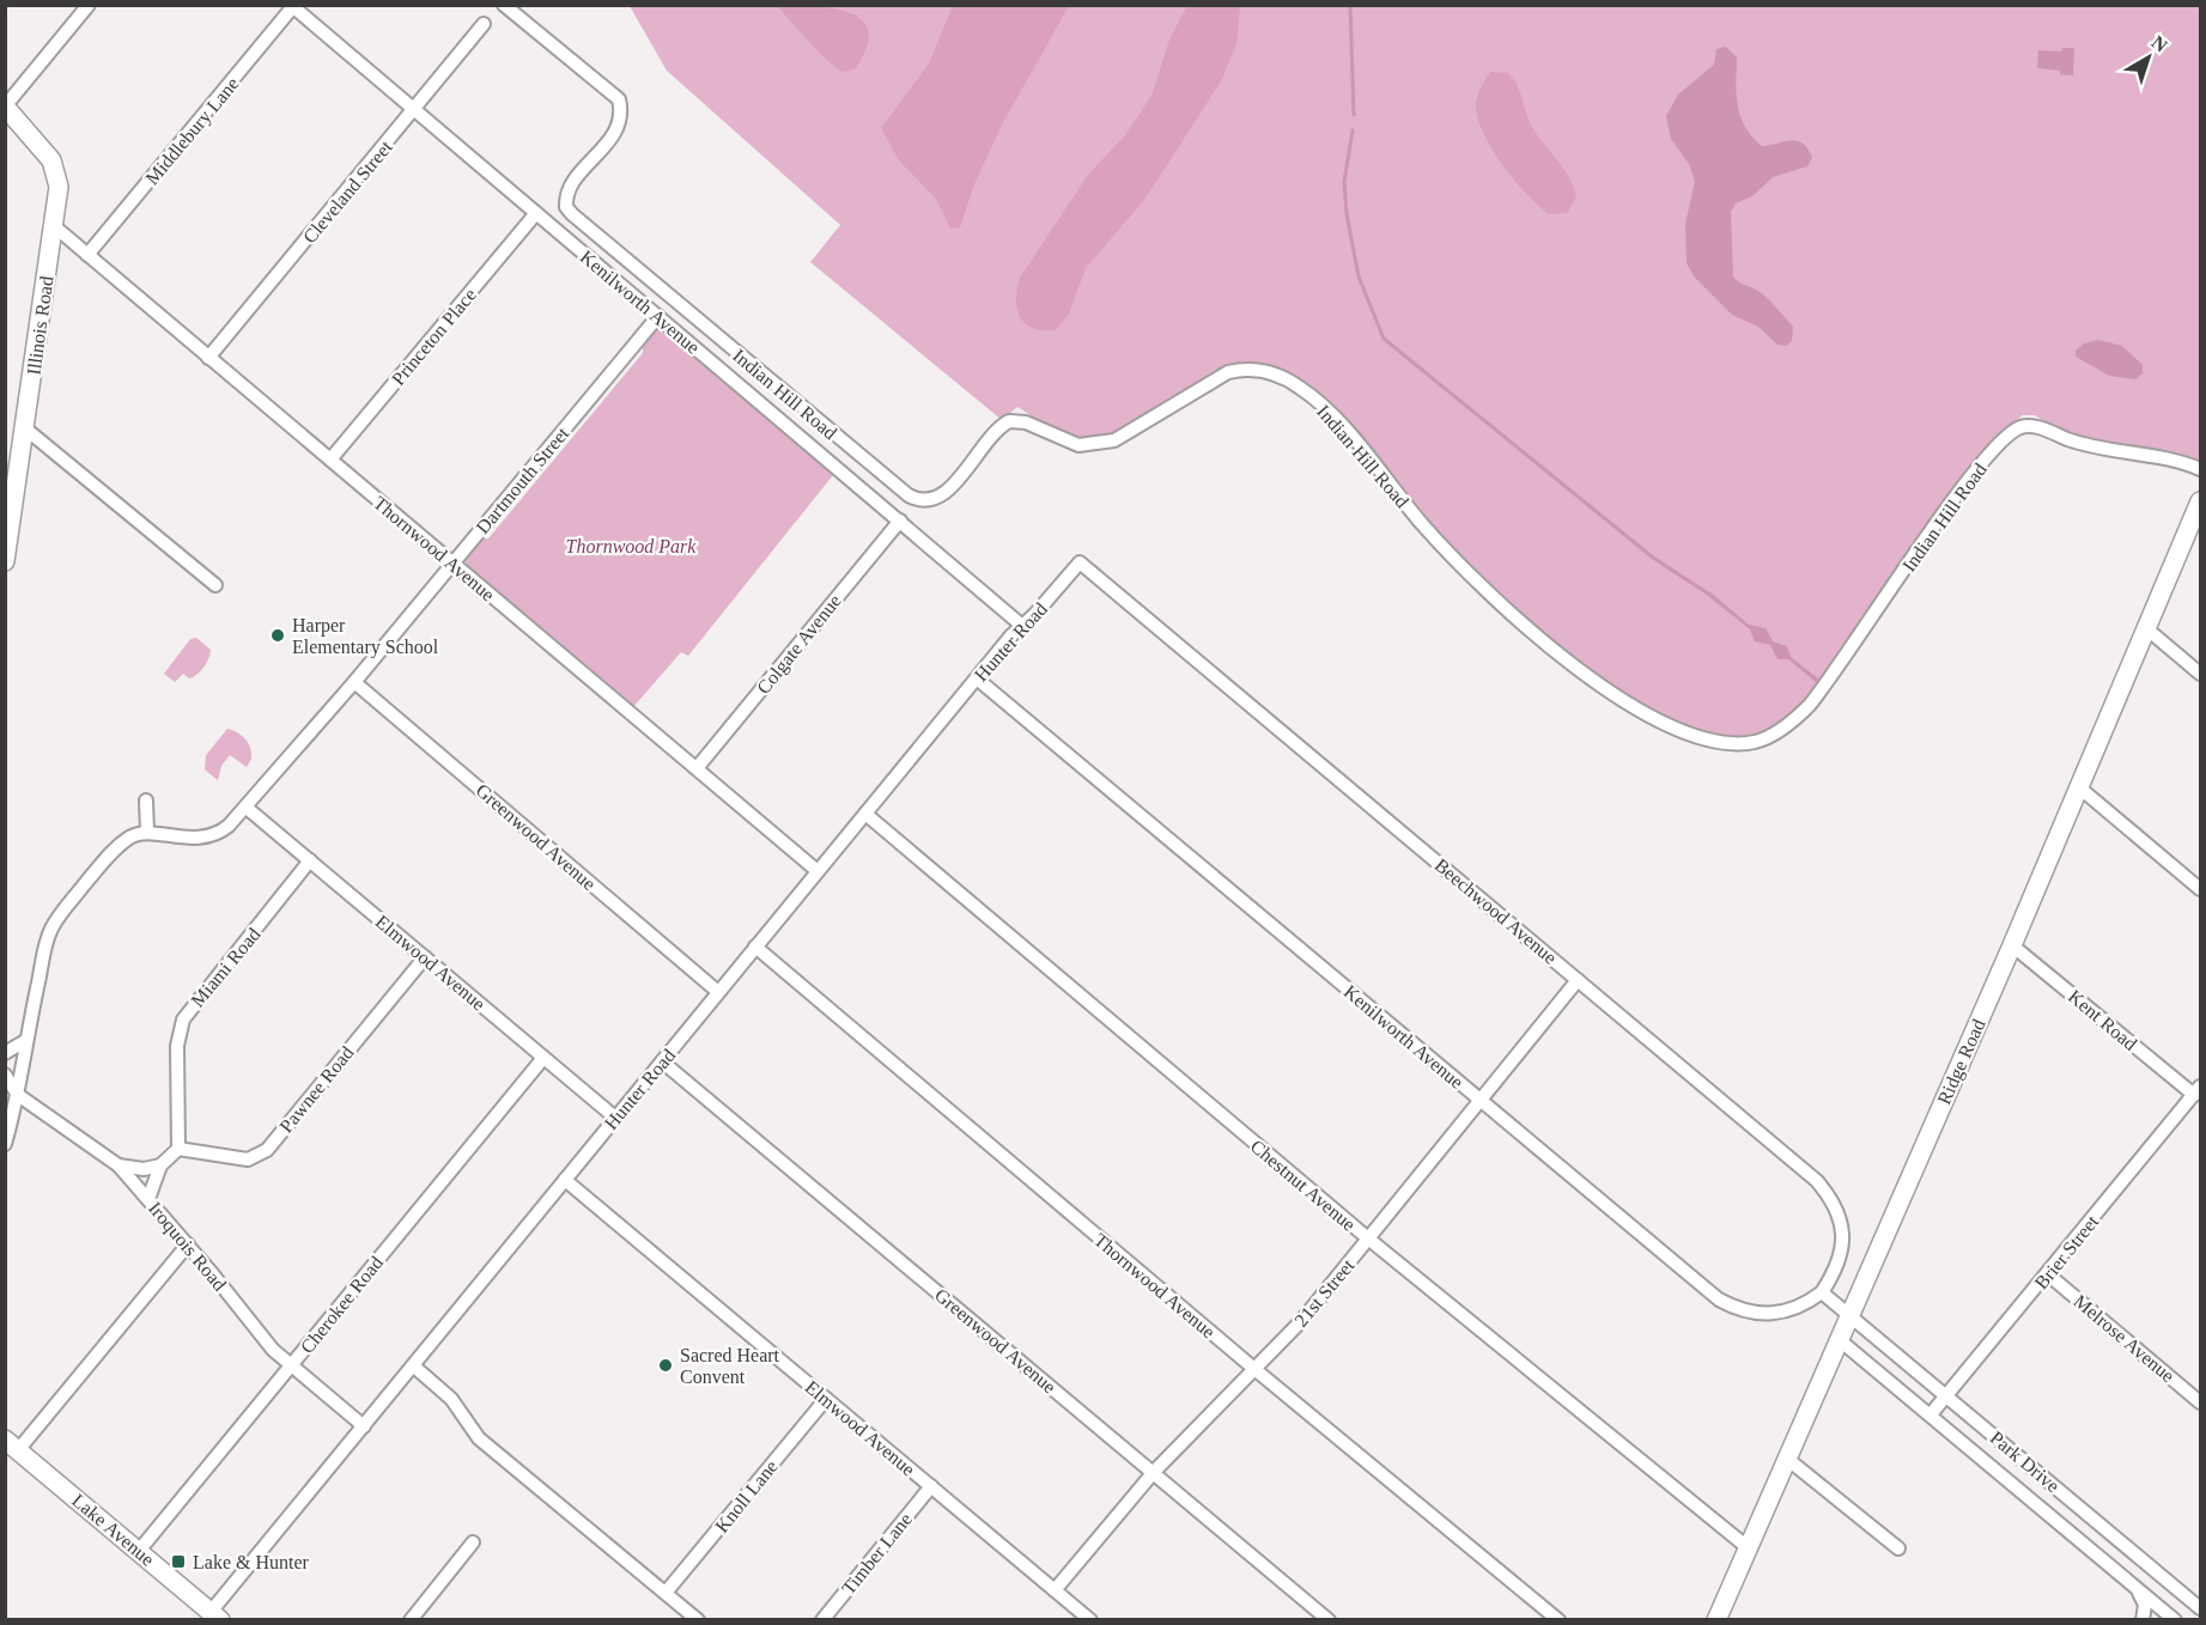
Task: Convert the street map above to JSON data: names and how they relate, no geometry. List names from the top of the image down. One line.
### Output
{"streets":{"street":["Middlebury Lane","Cleveland Street","Kenilworth Avenue","Illinois Road","Princeton Place","Indian Hill Road","Dartmouth Street","Thornwood Avenue","Hunter Road","Colgate Avenue","Greenwood Avenue","Beechwood Avenue","Elmwood Avenue","Miami Road","Kent Road","Ridge Road","Pawnee Road","Chestnut Avenue","Iroquois Road","Brier Street","21st Street","Cherokee Road","Melrose Avenue","Park Drive","Knoll Lane","Lake Avenue","Timber Lane"]},"crossings":[["Middlebury Lane","Kenilworth Avenue"],["Middlebury Lane","Thornwood Avenue"],["Cleveland Street","Kenilworth Avenue"],["Cleveland Street","Thornwood Avenue"],["Kenilworth Avenue","Princeton Place"],["Kenilworth Avenue","Dartmouth Street"],["Kenilworth Avenue","Hunter Road"],["Kenilworth Avenue","Colgate Avenue"],["Kenilworth Avenue","Beechwood Avenue"],["Kenilworth Avenue","21st Street"],["Illinois Road","Thornwood Avenue"],["Princeton Place","Thornwood Avenue"],["Dartmouth Street","Thornwood Avenue"],["Dartmouth Street","Greenwood Avenue"],["Dartmouth Street","Elmwood Avenue"],["Thornwood Avenue","Hunter Road"],["Thornwood Avenue","Colgate Avenue"],["Thornwood Avenue","21st Street"],["Hunter Road","Greenwood Avenue"],["Hunter Road","Beechwood Avenue"],["Hunter Road","Elmwood Avenue"],["Hunter Road","Chestnut Avenue"],["Hunter Road","Iroquois Road"],["Hunter Road","Lake Avenue"],["Greenwood Avenue","21st Street"],["Beechwood Avenue","21st Street"],["Elmwood Avenue","Miami Road"],["Elmwood Avenue","Pawnee Road"],["Elmwood Avenue","21st Street"],["Elmwood Avenue","Cherokee Road"],["Elmwood Avenue","Knoll Lane"],["Elmwood Avenue","Timber Lane"],["Miami Road","Pawnee Road"],["Kent Road","Ridge Road"],["Kent Road","Brier Street"],["Ridge Road","Chestnut Avenue"],["Ridge Road","Park Drive"],["Chestnut Avenue","21st Street"],["Iroquois Road","Cherokee Road"],["Brier Street","Melrose Avenue"],["Brier Street","Park Drive"],["Cherokee Road","Lake Avenue"]],"parks":["Thornwood Park"],"places":{"other":["Harper Elementary School","Sacred Heart Convent"],"transit":["Lake & Hunter"]},"north":"top right"}
